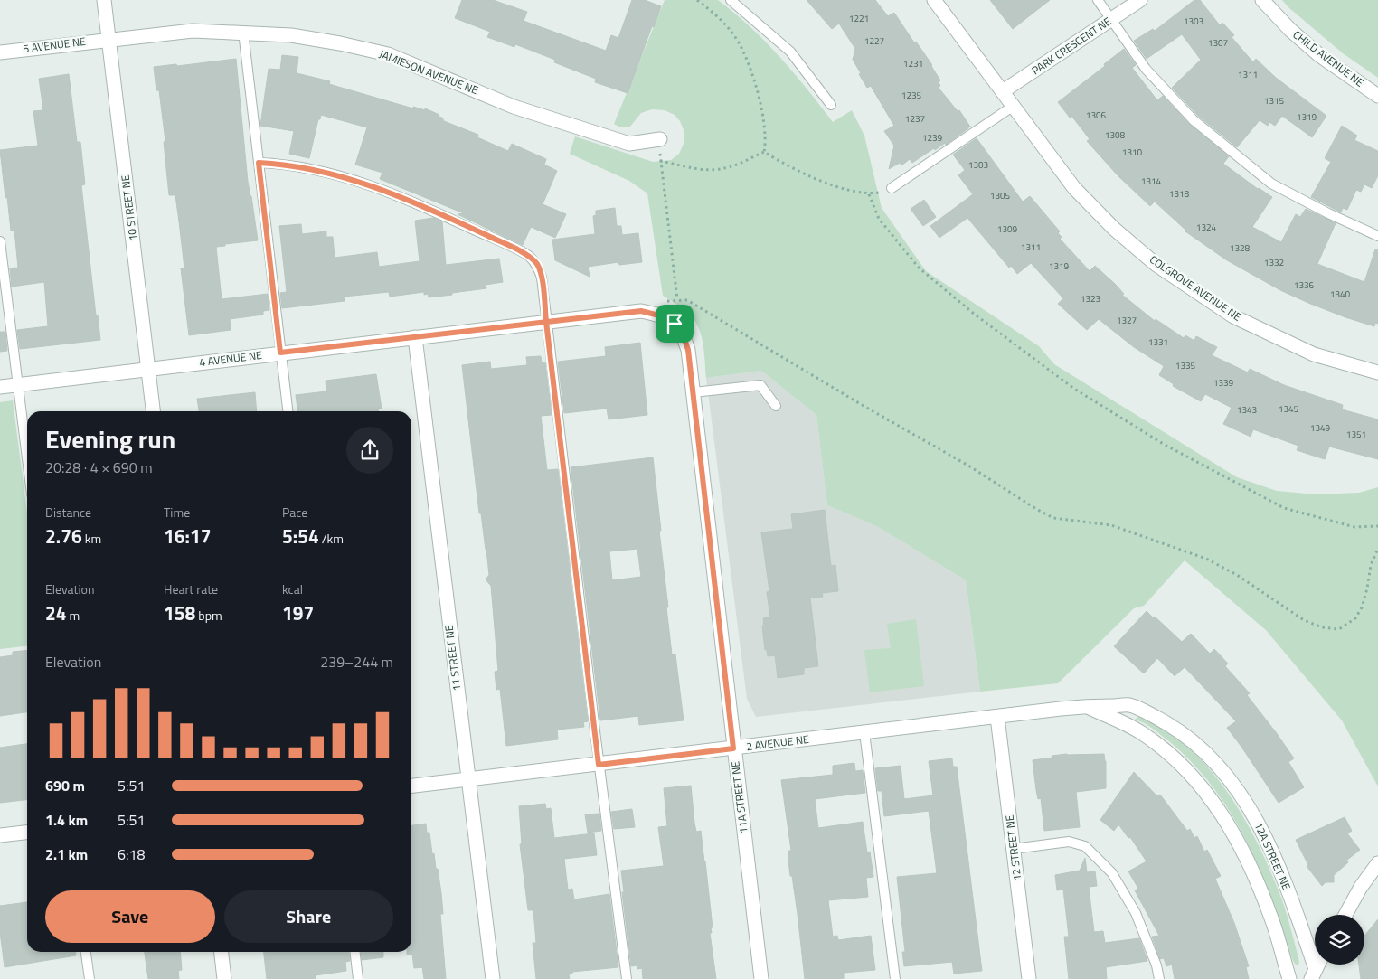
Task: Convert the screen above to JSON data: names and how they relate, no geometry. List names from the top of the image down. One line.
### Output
{"streets":{"street":["5 AVENUE NE","PARK CRESCENT NE","CHILD AVENUE NE","JAMIESON AVENUE NE","10 STREET NE","COLGROVE AVENUE NE","4 AVENUE NE","11 STREET NE","2 AVENUE NE","11A STREET NE","12 STREET NE","12A STREET NE"]},"crossings":[["5 AVENUE NE","JAMIESON AVENUE NE"],["5 AVENUE NE","10 STREET NE"],["PARK CRESCENT NE","COLGROVE AVENUE NE"],["JAMIESON AVENUE NE","10 STREET NE"],["10 STREET NE","4 AVENUE NE"],["4 AVENUE NE","11 STREET NE"],["4 AVENUE NE","11A STREET NE"],["11 STREET NE","2 AVENUE NE"],["2 AVENUE NE","11A STREET NE"],["2 AVENUE NE","12 STREET NE"],["2 AVENUE NE","12A STREET NE"]],"house_numbers":["1221","1303","1227","1307","1231","1311","1235","1315","1306","1319","1237","1308","1239","1310","1303","1314","1318","1305","1324","1309","1311","1328","1332","1319","1336","1340","1323","1327","1331","1335","1339","1345","1343","1349","1351"],"page":{"heading":["Evening run","20:28 · 4 × 690 m"],"stats":[["Distance","2.76 km"],["Time","16:17"],["Pace","5:54 /km"],["Elevation","24 m"],["Heart rate","158 bpm"],["kcal","197"]],"chart":["Elevation","239–244 m"],"list":[{"name":"690 m","note":"5:51"},{"name":"1.4 km","note":"5:51"},{"name":"2.1 km","note":"6:18"}],"buttons":["Save","Share"]}}
